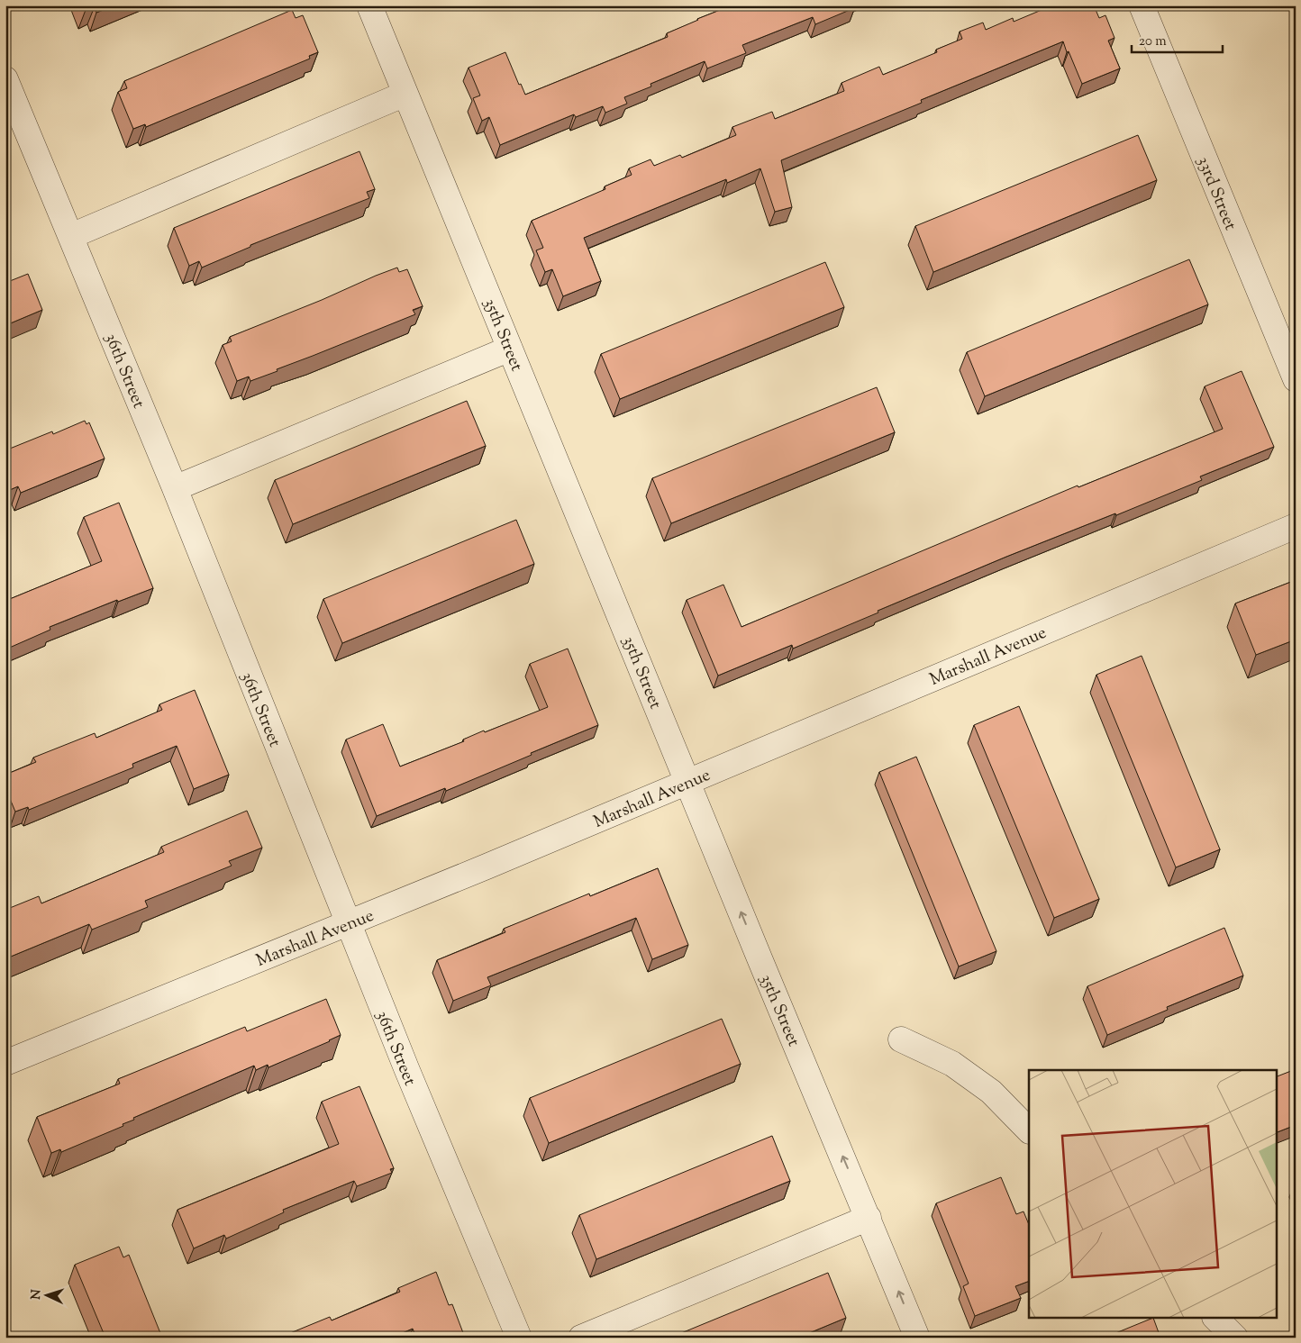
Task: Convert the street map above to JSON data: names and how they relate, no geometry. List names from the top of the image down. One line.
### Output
{"streets":{"street":["33rd Street","35th Street","36th Street","Marshall Avenue"]},"crossings":[["35th Street","Marshall Avenue"],["36th Street","Marshall Avenue"]],"one_way":["35th Street"],"scale_bar":"20 m","north":"left"}
